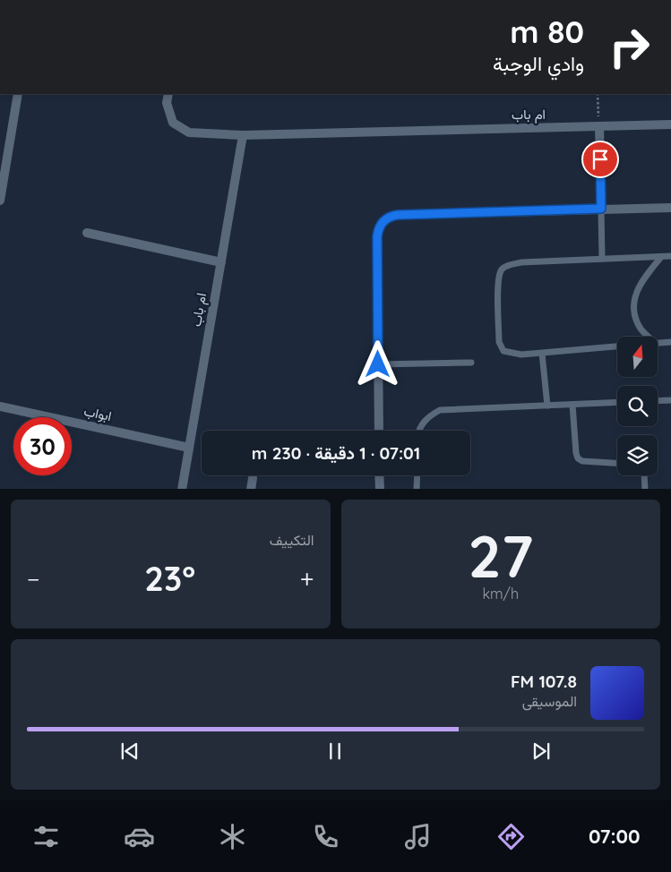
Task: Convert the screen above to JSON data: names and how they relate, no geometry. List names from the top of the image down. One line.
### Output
{"streets":{"street":["ام باب","ابواب"]},"crossings":[["ام باب","ابواب"]],"north":"top","page":{"turn":["80 m","وادي الوجبة"],"limit":"30","trip":"07:01 · 1 دقيقة · 230 m","tile":[["27","km/h"],"التكييف"],"heat":["−","23°","+"],"song":["107.8 FM","الموسيقى"],"tabs":"07:00"}}
